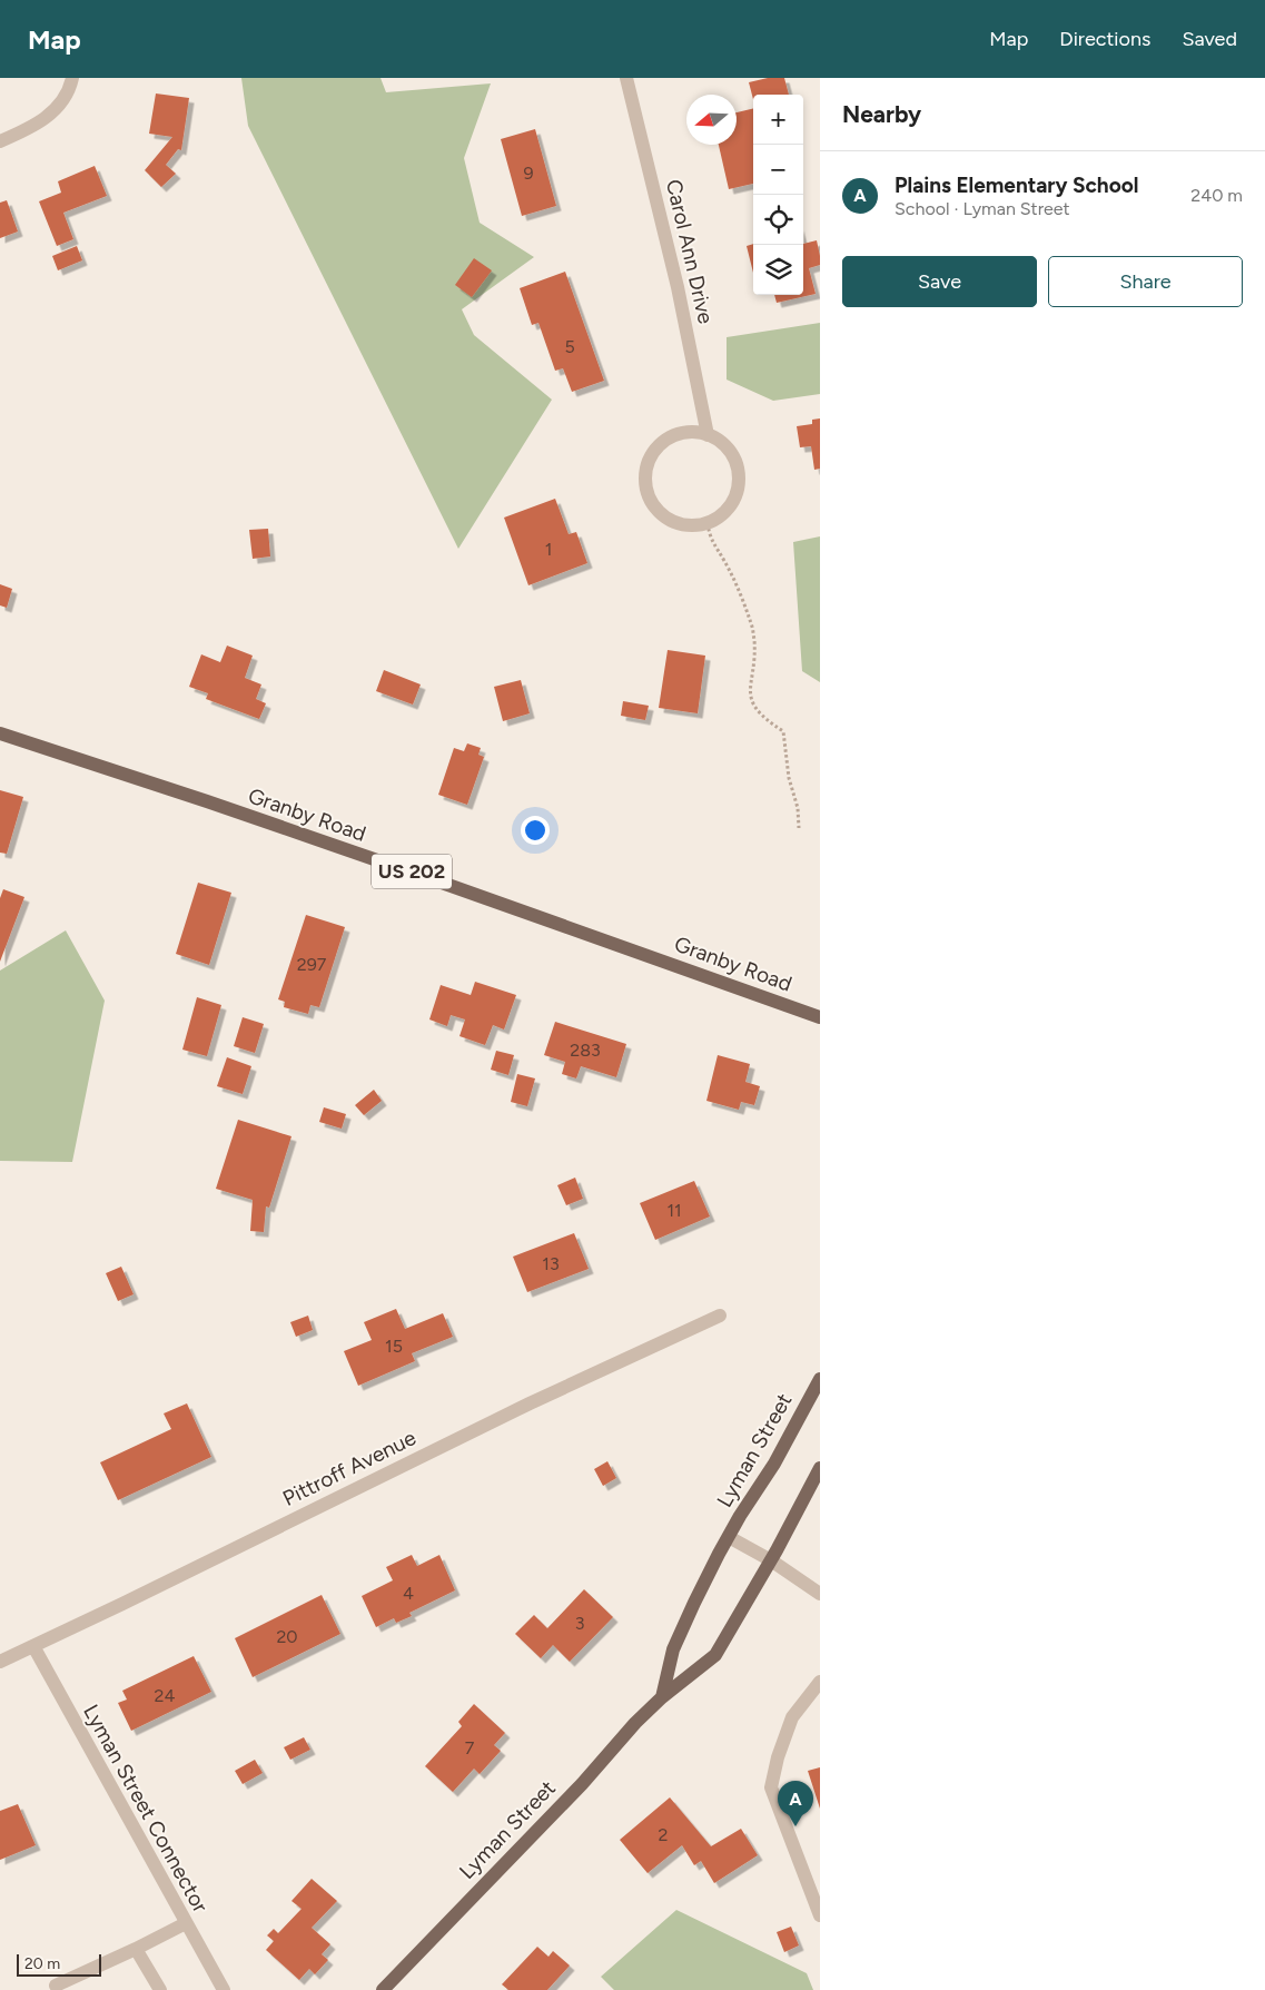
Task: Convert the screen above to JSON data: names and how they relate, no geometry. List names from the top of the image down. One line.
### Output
{"streets":{"main road":["Granby Road","US 202","Lyman Street"],"street":["Carol Ann Drive","Pittroff Avenue","Lyman Street Connector"]},"crossings":[["Pittroff Avenue","Lyman Street Connector"]],"house_numbers":["9","5","1","297","283","11","13","15","4","3","20","24","7","2"],"scale_bar":"20 m","north":"left","page":{"header":"Map","nav":["Map","Directions","Saved"],"heading":"Nearby","map_buttons":["+","−"],"list":[{"mark":"A","name":"Plains Elementary School","note":"School · Lyman Street","value":"240 m"}],"buttons":["Save","Share"],"pins":"A","scale":"20 m"}}
